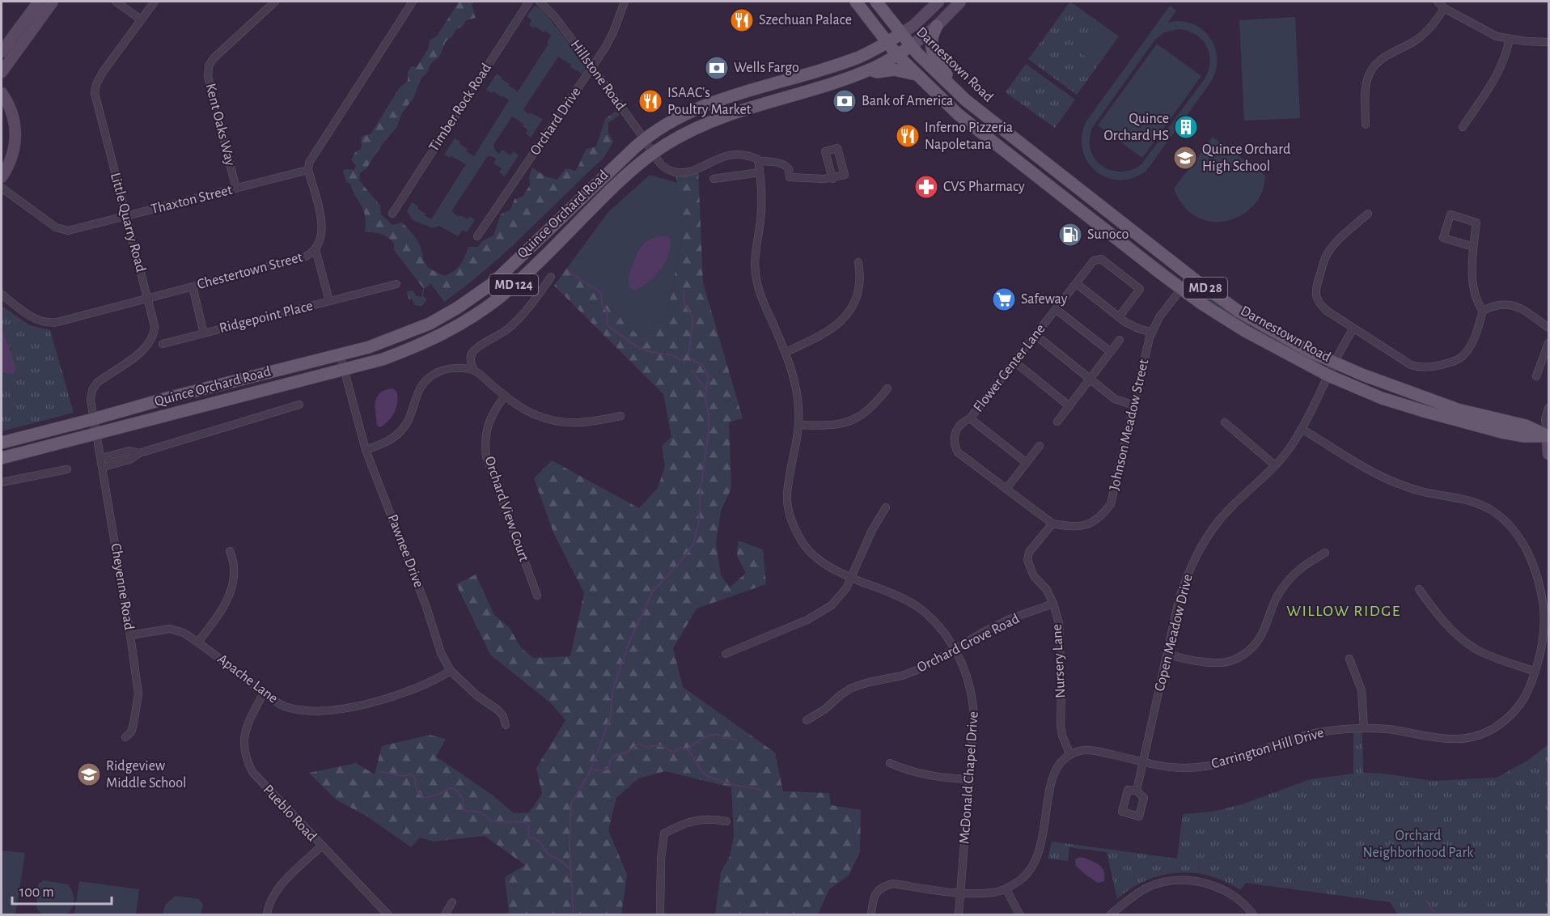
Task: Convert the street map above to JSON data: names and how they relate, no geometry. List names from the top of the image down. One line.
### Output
{"streets":{"main road":["Darnestown Road","Quince Orchard Road","MD 124","MD 28"],"street":["Hillstone Road","Timber Rock Road","Orchard Drive","Kent Oaks Way","Thaxton Street","Little Quarry Road","Chestertown Street","Ridgepoint Place","Flower Center Lane","Johnson Meadow Street","Orchard View Court","Pawnee Drive","Cheyenne Road","Copen Meadow Drive","Orchard Grove Road","Nursery Lane","Apache Lane","Carrington Hill Drive","McDonald Chapel Drive","Pueblo Road"]},"crossings":[["Darnestown Road","Quince Orchard Road"],["Darnestown Road","Johnson Meadow Street"],["Darnestown Road","Copen Meadow Drive"],["Hillstone Road","Orchard Drive"],["Hillstone Road","Quince Orchard Road"],["Kent Oaks Way","Thaxton Street"],["Thaxton Street","Little Quarry Road"],["Thaxton Street","Chestertown Street"],["Quince Orchard Road","Little Quarry Road"],["Quince Orchard Road","Pawnee Drive"],["Quince Orchard Road","Cheyenne Road"],["Little Quarry Road","Chestertown Street"],["Little Quarry Road","Cheyenne Road"],["Chestertown Street","Ridgepoint Place"],["Flower Center Lane","Johnson Meadow Street"],["Flower Center Lane","Nursery Lane"],["Johnson Meadow Street","Nursery Lane"],["Pawnee Drive","Apache Lane"],["Cheyenne Road","Apache Lane"],["Copen Meadow Drive","Carrington Hill Drive"],["Orchard Grove Road","Nursery Lane"],["Orchard Grove Road","McDonald Chapel Drive"],["Nursery Lane","Carrington Hill Drive"],["Apache Lane","Pueblo Road"]],"districts":["WILLOW RIDGE"],"parks":["Orchard Neighborhood Park"],"places":{"restaurant":["Szechuan Palace","ISAAC's Poultry Market","Inferno Pizzeria Napoletana"],"bank":["Wells Fargo","Bank of America"],"building":["Quince Orchard HS"],"school or university":["Quince Orchard High School","Ridgeview Middle School"],"pharmacy":["CVS Pharmacy"],"fuel station":["Sunoco"],"supermarket":["Safeway"]},"scale_bar":"100 m"}
